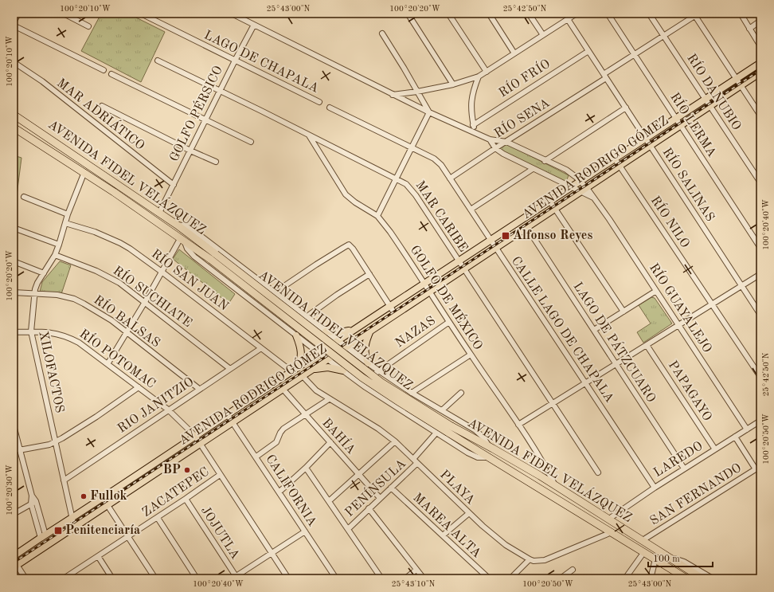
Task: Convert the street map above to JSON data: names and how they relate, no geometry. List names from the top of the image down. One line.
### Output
{"streets":{"highway":["AVENIDA FIDEL VELÁZQUEZ"],"main road":["AVENIDA RODRIGO GÓMEZ"],"street":["LAGO DE CHAPALA","RÍO FRÍO","RÍO DANUBIO","GOLFO PÉRSICO","MAR ADRIÁTICO","RÍO SENA","RÍO LERMA","RÍO SALINAS","MAR CARIBE","RÍO NILO","RÍO SAN JUAN","RÍO SUCHIATE","GOLFO DE MÉXICO","RÍO GUAYALEJO","RÍO BALSAS","CALLE LAGO DE CHAPALA","NAZAS","LAGO DE PÁTZCUARO","RÍO POTOMAC","XILOFACTOS","PAPAGAYO","RIO JANITZIO","BAHÍA","LAREDO","PLAYA","PENÍNSULA","CALIFORNIA","ZACATEPEC","SAN FERNANDO","MAREA ALTA","JOJUTLA"]},"crossings":[["LAGO DE CHAPALA","GOLFO PÉRSICO"],["RÍO FRÍO","RÍO SALINAS"],["RÍO DANUBIO","RÍO SENA"],["RÍO DANUBIO","AVENIDA RODRIGO GÓMEZ"],["GOLFO PÉRSICO","MAR ADRIÁTICO"],["GOLFO PÉRSICO","AVENIDA FIDEL VELÁZQUEZ"],["GOLFO PÉRSICO","MAR CARIBE"],["RÍO SENA","RÍO LERMA"],["RÍO SENA","RÍO SALINAS"],["RÍO SENA","CALLE LAGO DE CHAPALA"],["RÍO LERMA","AVENIDA RODRIGO GÓMEZ"],["AVENIDA RODRIGO GÓMEZ","RÍO SALINAS"],["AVENIDA RODRIGO GÓMEZ","MAR CARIBE"],["AVENIDA RODRIGO GÓMEZ","RÍO NILO"],["AVENIDA RODRIGO GÓMEZ","RÍO SAN JUAN"],["AVENIDA RODRIGO GÓMEZ","GOLFO DE MÉXICO"],["AVENIDA RODRIGO GÓMEZ","RÍO GUAYALEJO"],["AVENIDA RODRIGO GÓMEZ","CALLE LAGO DE CHAPALA"],["AVENIDA RODRIGO GÓMEZ","LAGO DE PÁTZCUARO"],["AVENIDA RODRIGO GÓMEZ","RÍO POTOMAC"],["AVENIDA RODRIGO GÓMEZ","XILOFACTOS"],["AVENIDA RODRIGO GÓMEZ","BAHÍA"],["AVENIDA RODRIGO GÓMEZ","PLAYA"],["AVENIDA RODRIGO GÓMEZ","CALIFORNIA"],["AVENIDA FIDEL VELÁZQUEZ","GOLFO DE MÉXICO"],["AVENIDA FIDEL VELÁZQUEZ","XILOFACTOS"],["AVENIDA FIDEL VELÁZQUEZ","LAREDO"],["AVENIDA FIDEL VELÁZQUEZ","PLAYA"],["AVENIDA FIDEL VELÁZQUEZ","SAN FERNANDO"],["MAR CARIBE","GOLFO DE MÉXICO"],["RÍO SAN JUAN","XILOFACTOS"],["RÍO SAN JUAN","RIO JANITZIO"],["RÍO SUCHIATE","XILOFACTOS"],["RÍO SUCHIATE","RIO JANITZIO"],["GOLFO DE MÉXICO","NAZAS"],["RÍO GUAYALEJO","LAREDO"],["RÍO BALSAS","XILOFACTOS"],["RÍO BALSAS","RIO JANITZIO"],["CALLE LAGO DE CHAPALA","LAREDO"],["LAGO DE PÁTZCUARO","LAREDO"],["RÍO POTOMAC","XILOFACTOS"],["RÍO POTOMAC","RIO JANITZIO"],["RÍO POTOMAC","ZACATEPEC"],["XILOFACTOS","RIO JANITZIO"],["PAPAGAYO","LAREDO"],["BAHÍA","PENÍNSULA"],["PLAYA","PENÍNSULA"],["PENÍNSULA","MAREA ALTA"],["ZACATEPEC","JOJUTLA"]],"places":{"transit":["Alfonso Reyes","Penitenciaría"],"other":["BP","Fullok"]},"scale_bar":"100 m","coordinates":["100°20'10\"W","25°43'00\"N","100°20'20\"W","25°42'50\"N","100°20'40\"W","100°20'50\"W","100°20'30\"W","25°43'10\"N"]}
